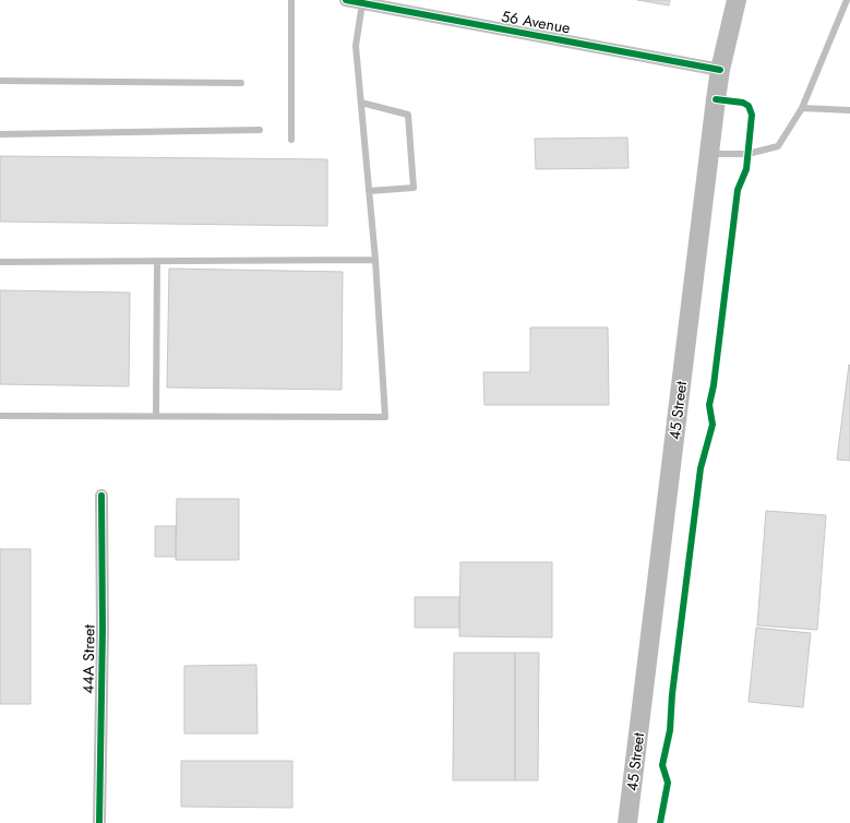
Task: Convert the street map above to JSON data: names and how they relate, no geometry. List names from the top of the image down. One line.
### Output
{"streets":{"main road":["45 Street"],"street":["56 Avenue","44A Street"]},"crossings":[["56 Avenue","45 Street"]]}
